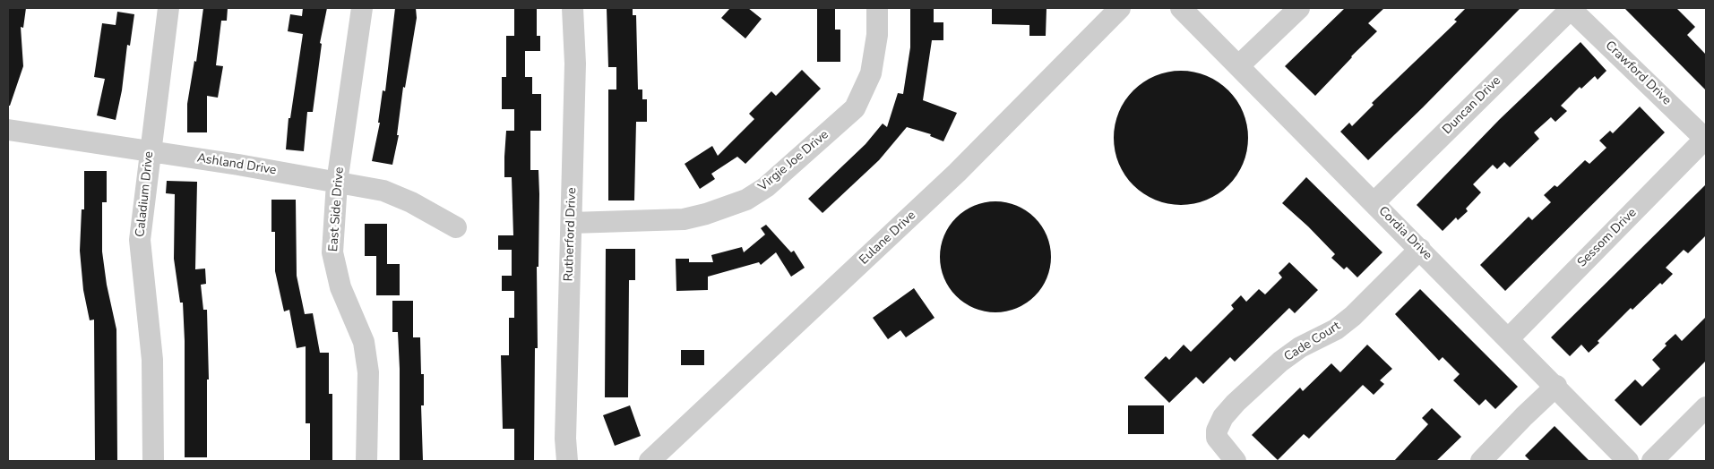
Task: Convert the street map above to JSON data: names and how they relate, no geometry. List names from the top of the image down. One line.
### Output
{"streets":{"street":["Crawford Drive","Duncan Drive","Virgie Joe Drive","Ashland Drive","Caladium Drive","East Side Drive","Cordia Drive","Rutherford Drive","Eulane Drive","Sessom Drive","Cade Court"]},"crossings":[["Crawford Drive","Duncan Drive"],["Crawford Drive","Sessom Drive"],["Duncan Drive","Cordia Drive"],["Virgie Joe Drive","Rutherford Drive"],["Ashland Drive","Caladium Drive"],["Ashland Drive","East Side Drive"],["Cordia Drive","Sessom Drive"],["Cordia Drive","Cade Court"]]}
